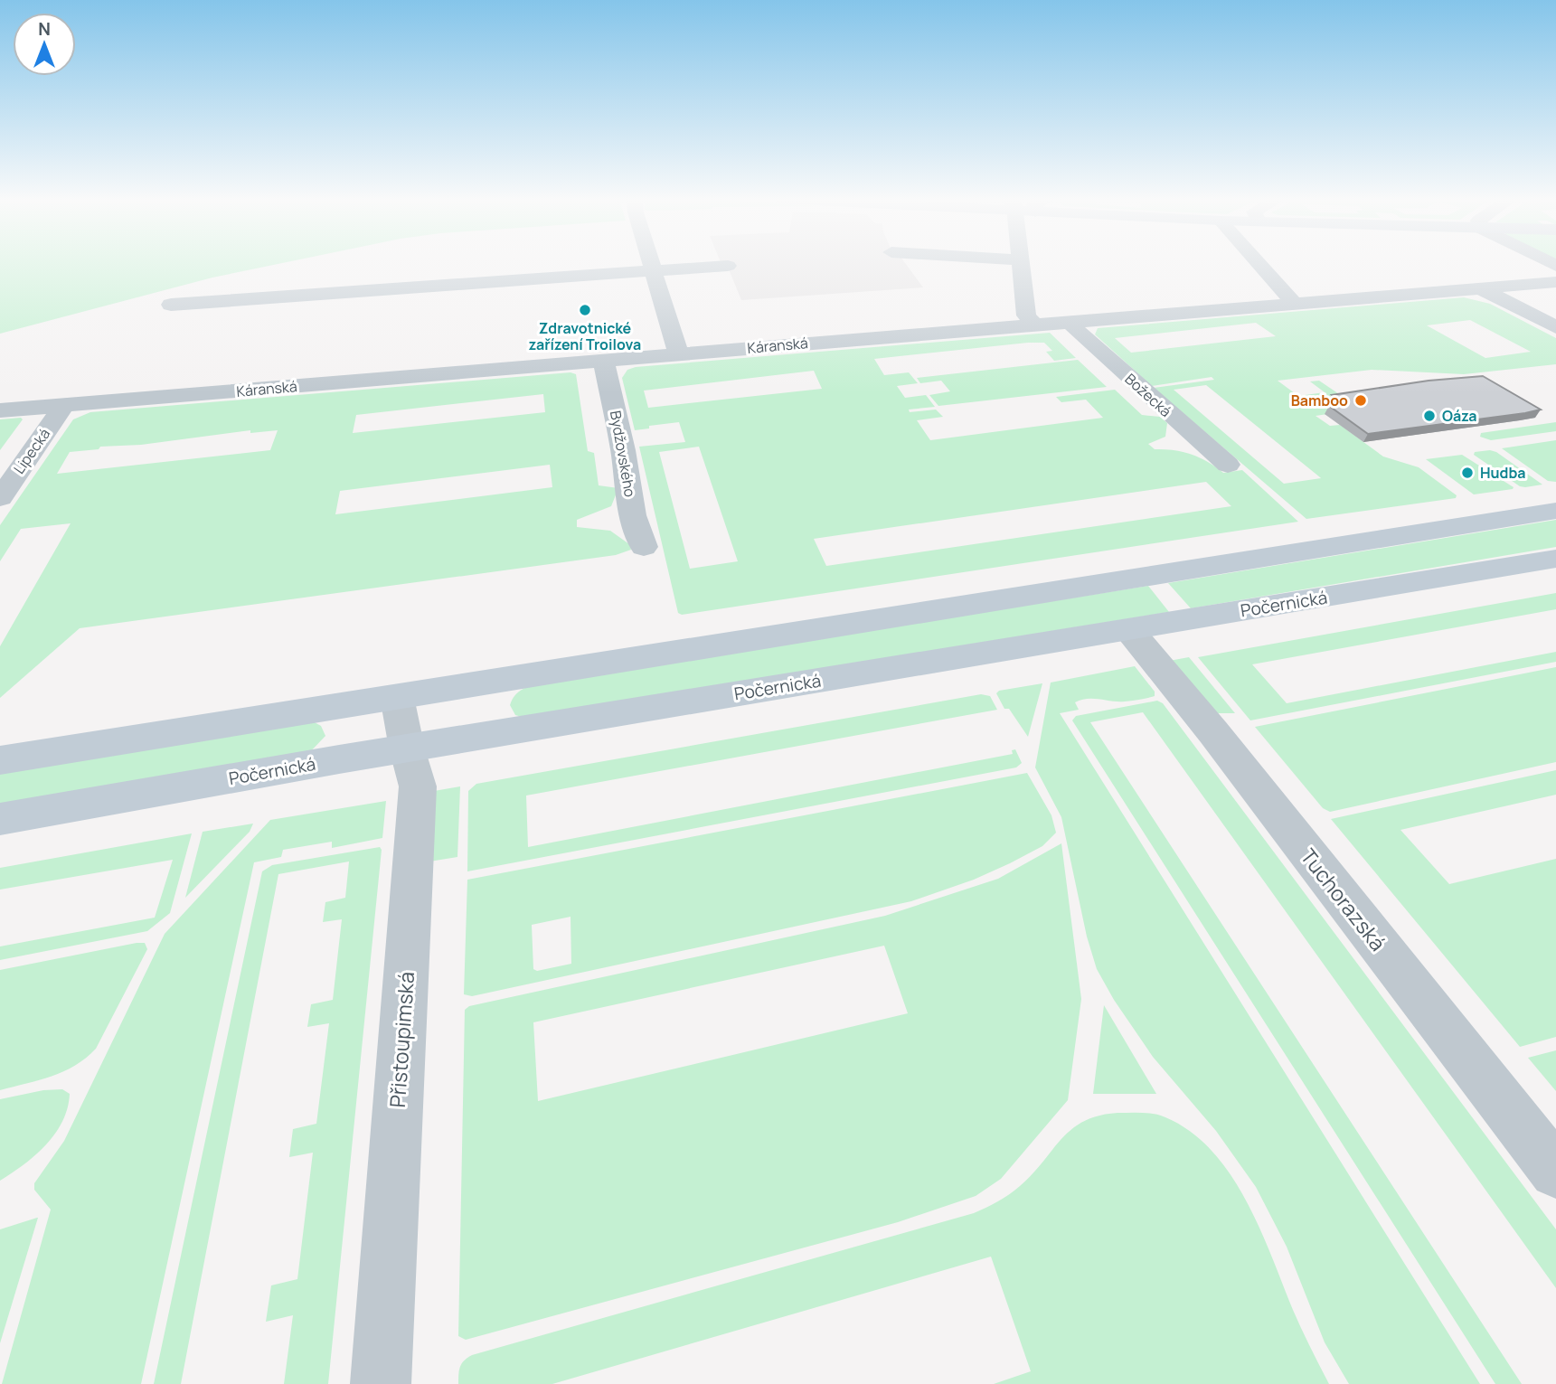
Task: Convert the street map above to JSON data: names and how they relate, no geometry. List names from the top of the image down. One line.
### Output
{"streets":{"street":["Káranská","Božecká","Lipecká","Bydžovského","Počernická","Tuchorazská","Přistoupimská"]},"crossings":[["Káranská","Božecká"],["Káranská","Lipecká"],["Káranská","Bydžovského"],["Počernická","Tuchorazská"],["Počernická","Přistoupimská"]],"places":["Zdravotnické zařízení Troilova","Bamboo","Oáza","Hudba"],"north":"top"}
